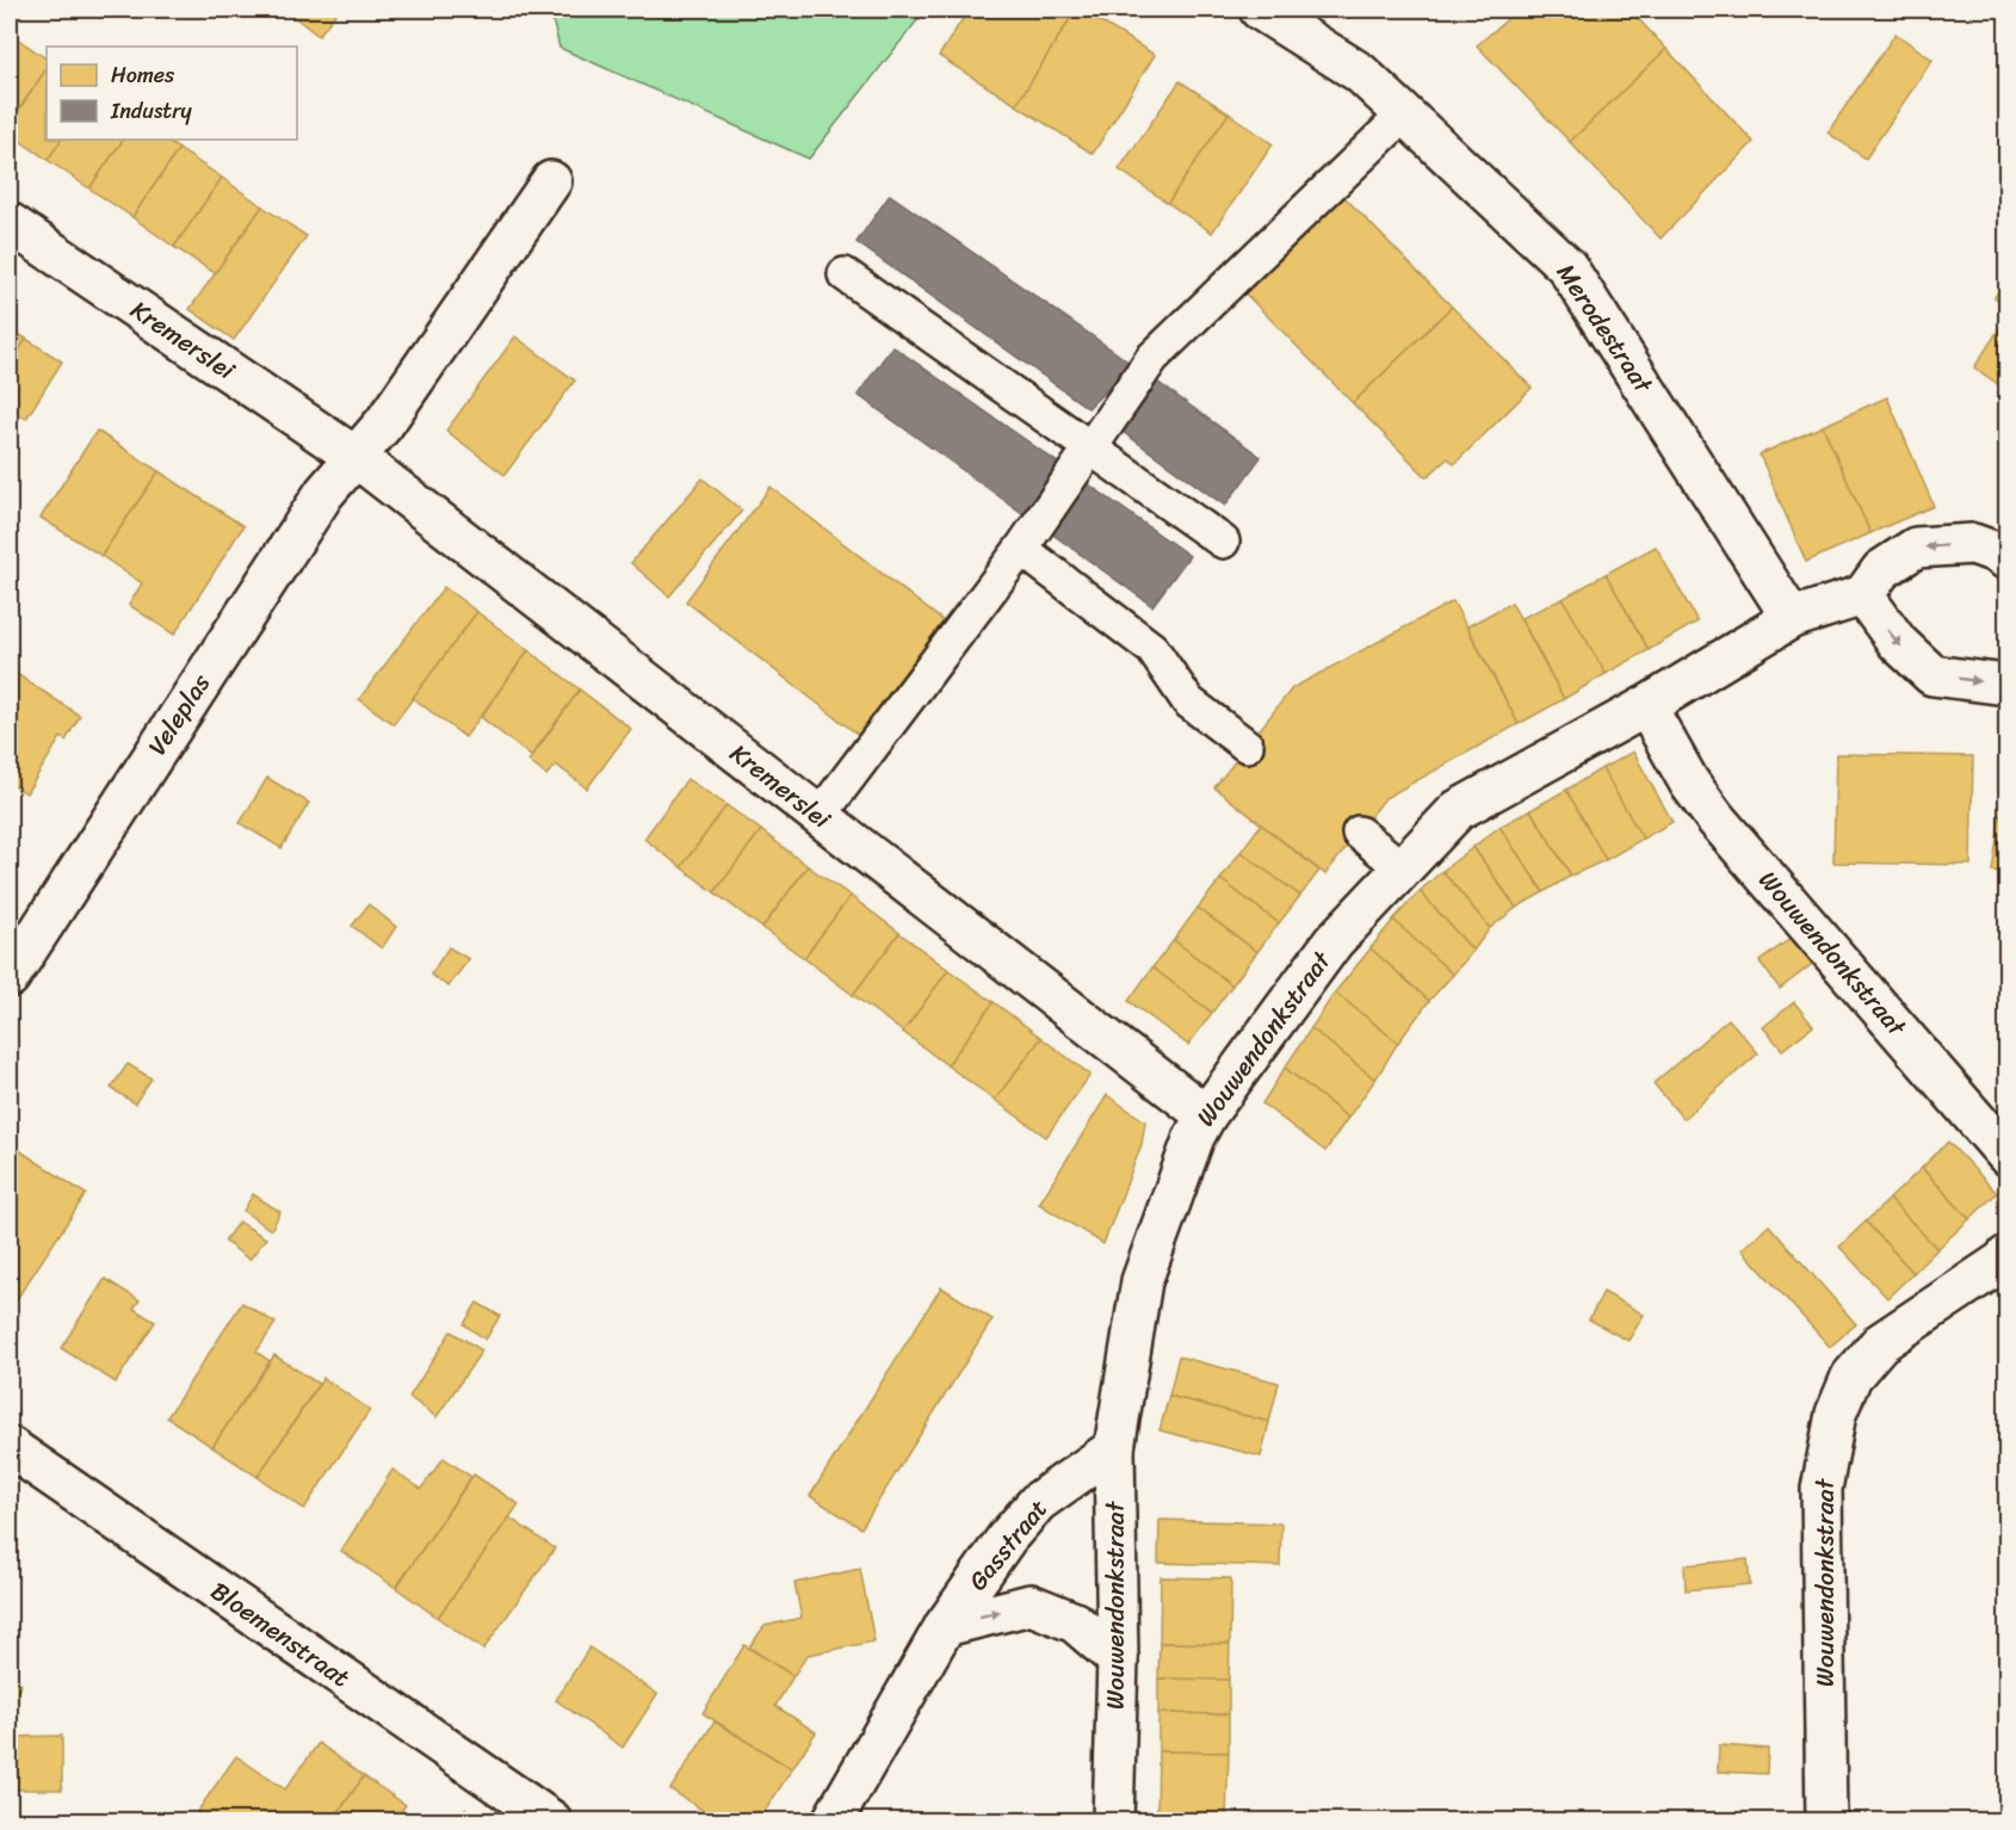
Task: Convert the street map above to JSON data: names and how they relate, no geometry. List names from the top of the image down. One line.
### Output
{"streets":{"street":["Merodestraat","Kremerslei","Veleplas","Wouwendonkstraat","Gasstraat","Bloemenstraat"]},"crossings":[["Merodestraat","Wouwendonkstraat"],["Kremerslei","Veleplas"],["Kremerslei","Wouwendonkstraat"],["Wouwendonkstraat","Gasstraat"]],"legend":["Homes","Industry"]}
